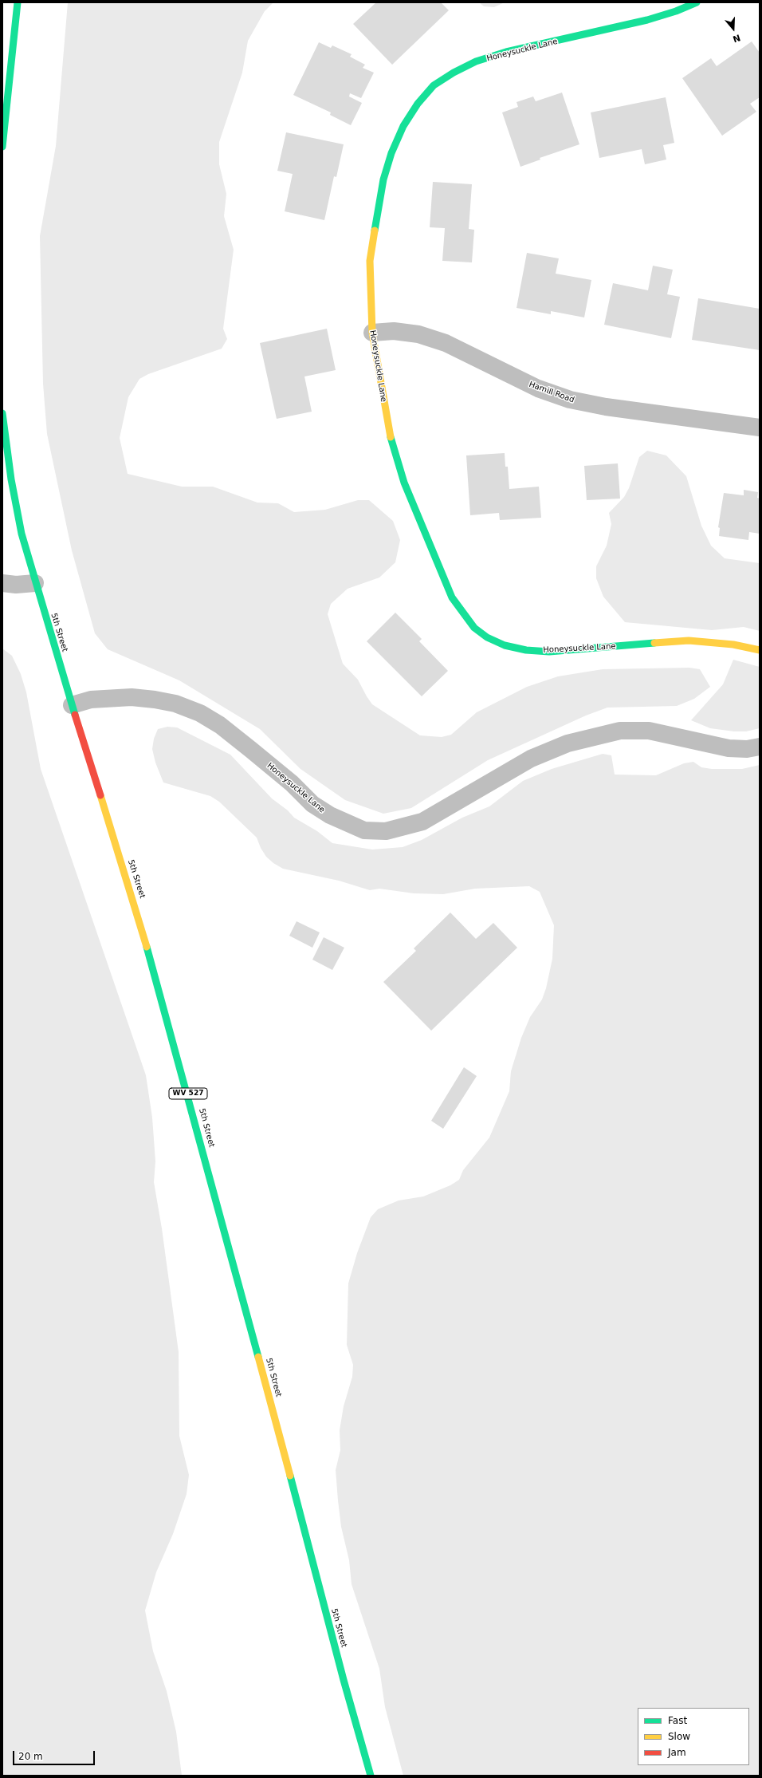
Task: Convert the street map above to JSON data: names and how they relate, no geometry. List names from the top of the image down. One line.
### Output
{"streets":{"main road":["Honeysuckle Lane","5th Street","WV 527"],"street":["Hamill Road"]},"crossings":[["Honeysuckle Lane","Hamill Road"],["Honeysuckle Lane","5th Street"]],"legend":["Fast","Slow","Jam"],"scale_bar":"20 m","north":"bottom"}
